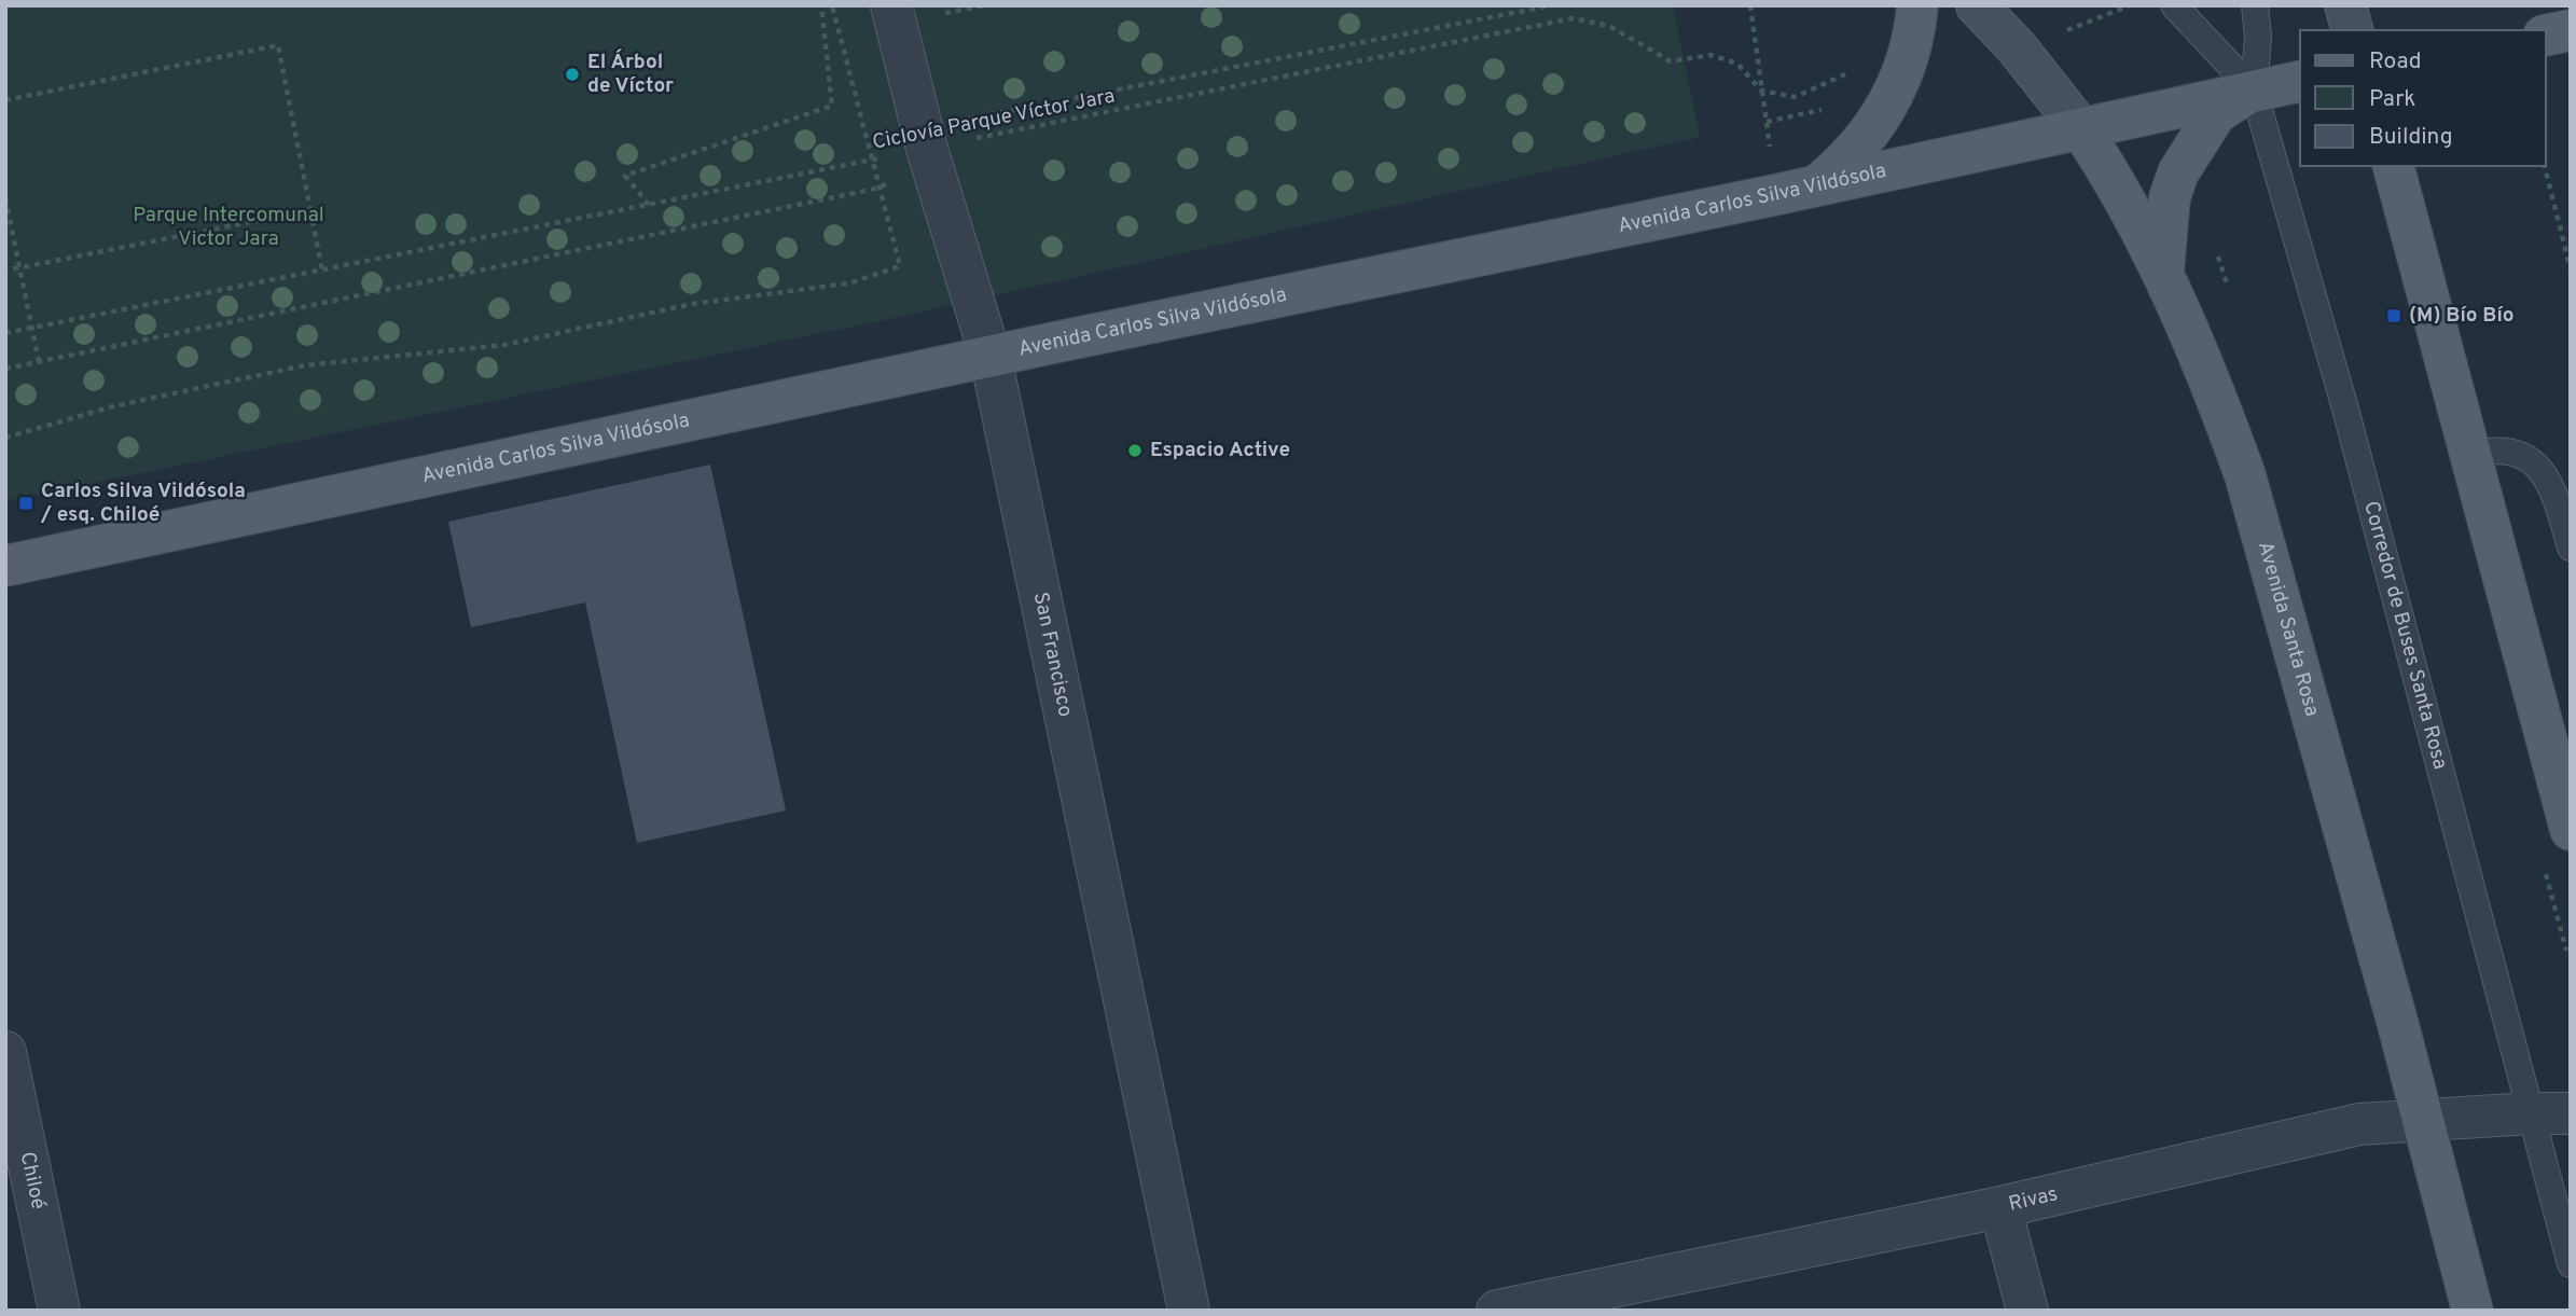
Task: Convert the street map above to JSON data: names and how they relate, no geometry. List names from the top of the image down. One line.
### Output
{"streets":{"main road":["Avenida Carlos Silva Vildósola","Avenida Santa Rosa"],"street":["San Francisco","Chiloé","Rivas"],"lane":["Corredor de Buses Santa Rosa"],"path":["Ciclovía Parque Víctor Jara"]},"crossings":[["Ciclovía Parque Víctor Jara","San Francisco"],["Avenida Carlos Silva Vildósola","Avenida Santa Rosa"],["Avenida Carlos Silva Vildósola","Corredor de Buses Santa Rosa"],["Avenida Carlos Silva Vildósola","San Francisco"],["Avenida Santa Rosa","Rivas"],["Corredor de Buses Santa Rosa","Rivas"]],"parks":["Parque Intercomunal Victor Jara"],"places":{"other":["El Árbol de Víctor","Espacio Active"],"transit":["(M) Bío Bío","Carlos Silva Vildósola / esq. Chiloé"]},"legend":["Road","Park","Building"]}
